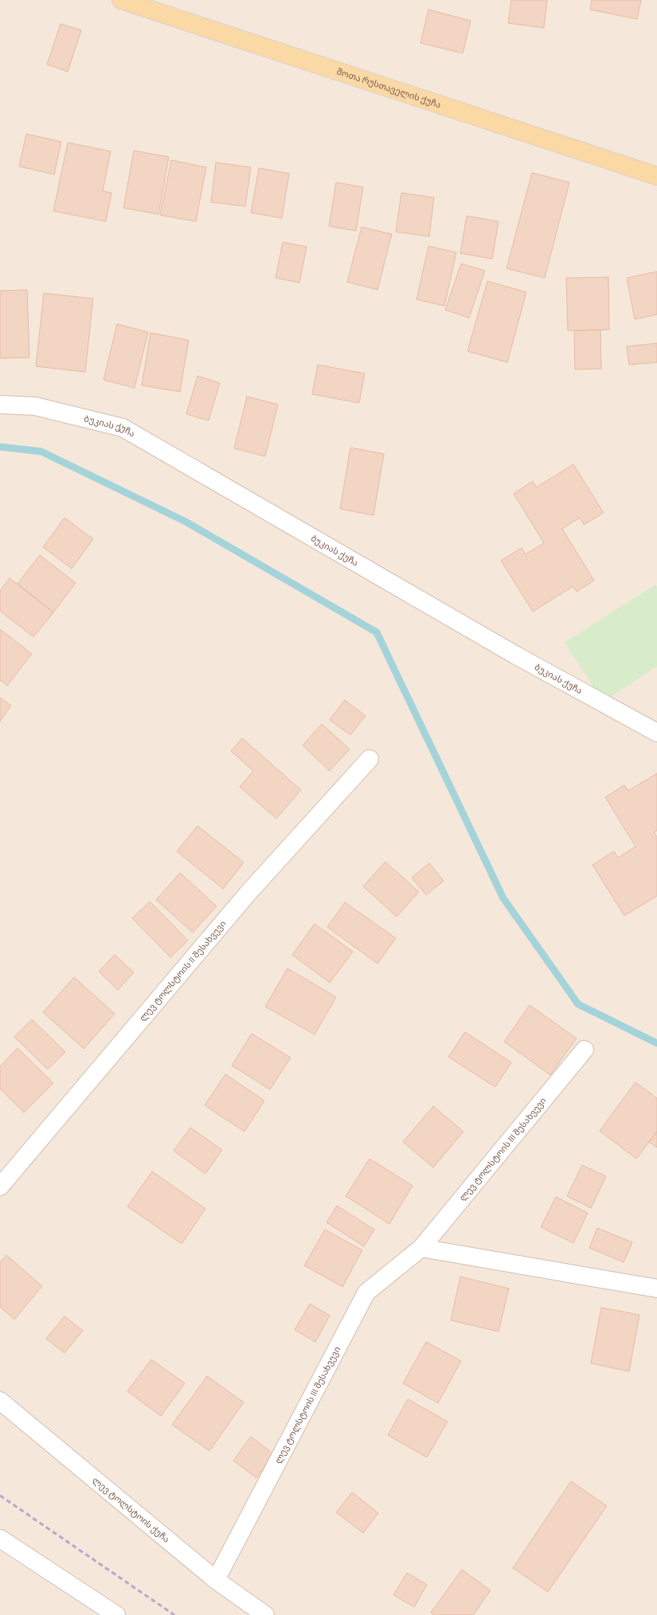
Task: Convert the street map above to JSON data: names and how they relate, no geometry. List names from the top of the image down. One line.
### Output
{"streets":{"main road":["შოთა რუსთაველის ქუჩა"],"street":["ბუკიას ქუჩა","ლევ ტოლსტოის II შესახვევი","ლევ ტოლსტოის III შესახვევი","ლევ ტოლსტოის ქუჩა"]},"crossings":[["ლევ ტოლსტოის III შესახვევი","ლევ ტოლსტოის ქუჩა"]]}
